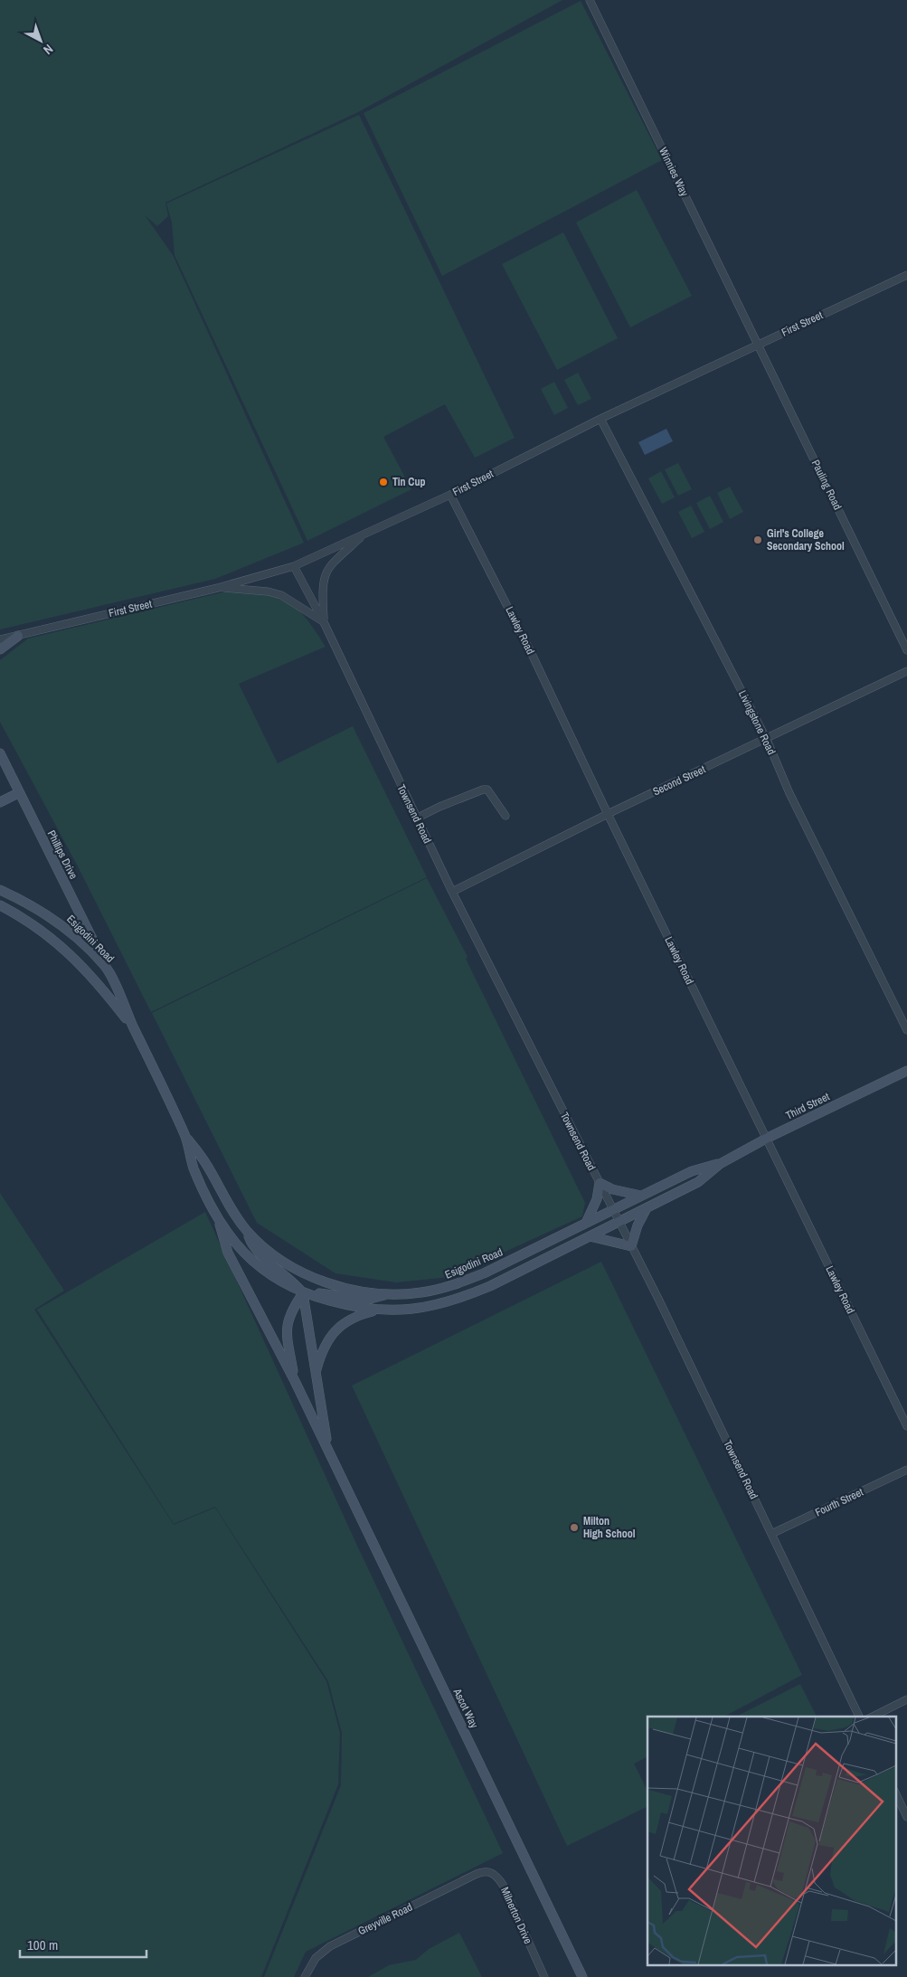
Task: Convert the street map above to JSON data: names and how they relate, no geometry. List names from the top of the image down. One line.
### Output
{"streets":{"main road":["Phillips Drive","Esigodini Road","Third Street","Ascot Way"],"street":["Winnies Way","First Street","Pauling Road","Lawley Road","Livingstone Road","Second Street","Townsend Road","Fourth Street","Milnerton Drive","Greyville Road"]},"crossings":[["Winnies Way","First Street"],["Winnies Way","Pauling Road"],["First Street","Pauling Road"],["First Street","Lawley Road"],["First Street","Livingstone Road"],["First Street","Townsend Road"],["Lawley Road","Second Street"],["Lawley Road","Third Street"],["Livingstone Road","Second Street"],["Second Street","Townsend Road"],["Townsend Road","Esigodini Road"],["Townsend Road","Third Street"],["Townsend Road","Fourth Street"],["Phillips Drive","Esigodini Road"],["Esigodini Road","Third Street"],["Milnerton Drive","Greyville Road"]],"places":["Tin Cup","Girl's College Secondary School","Milton High School"],"scale_bar":"100 m","north":"bottom right"}
